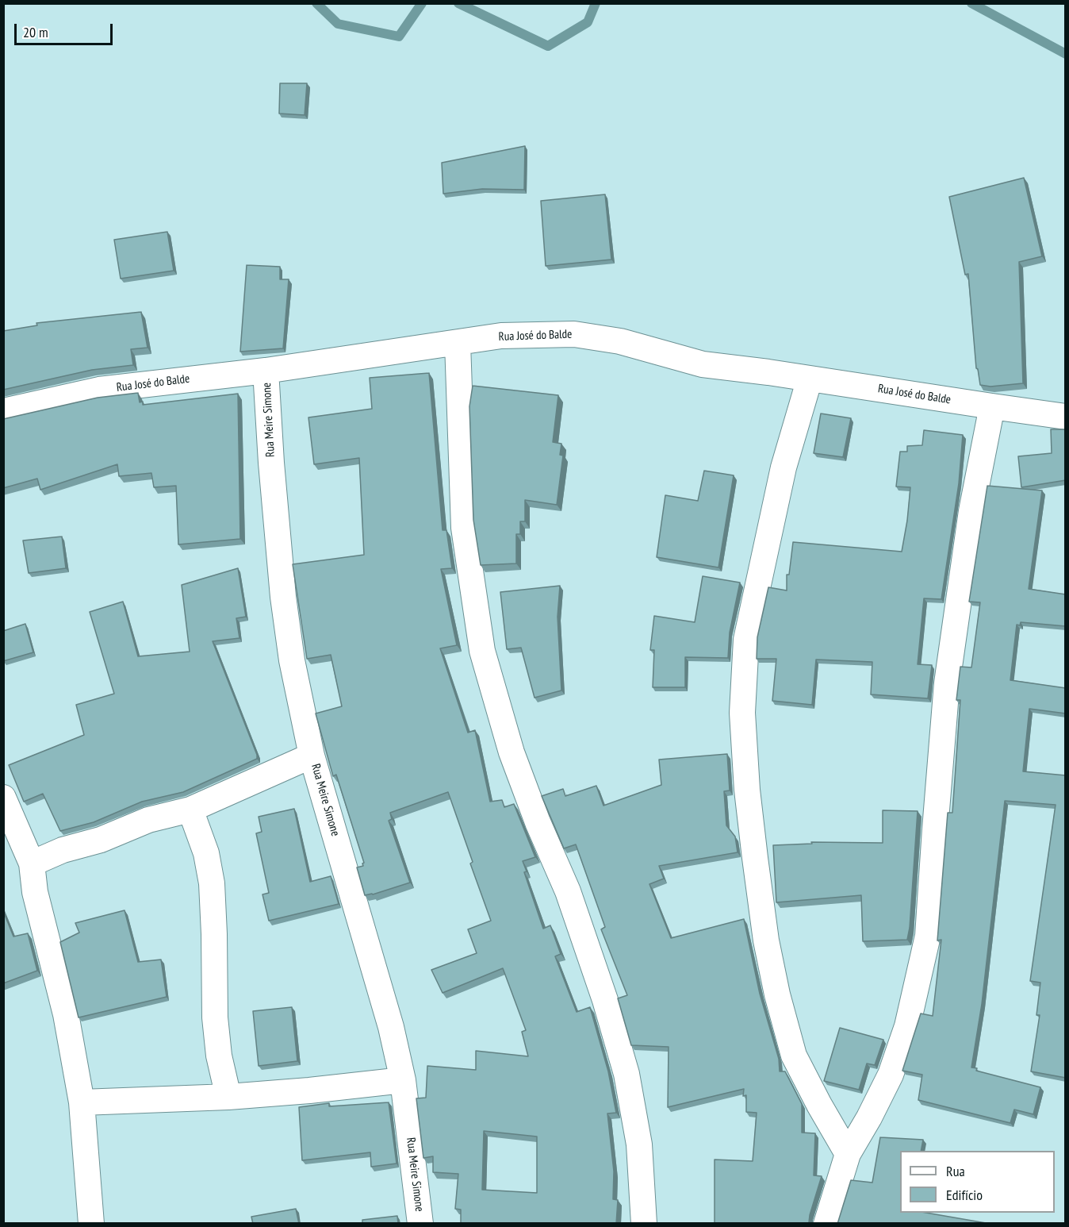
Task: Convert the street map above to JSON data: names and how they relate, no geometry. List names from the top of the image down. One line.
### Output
{"streets":{"street":["Rua José do Balde","Rua Meire Simone"]},"crossings":[["Rua José do Balde","Rua Meire Simone"]],"legend":["Rua","Edifício"],"scale_bar":"20 m"}
